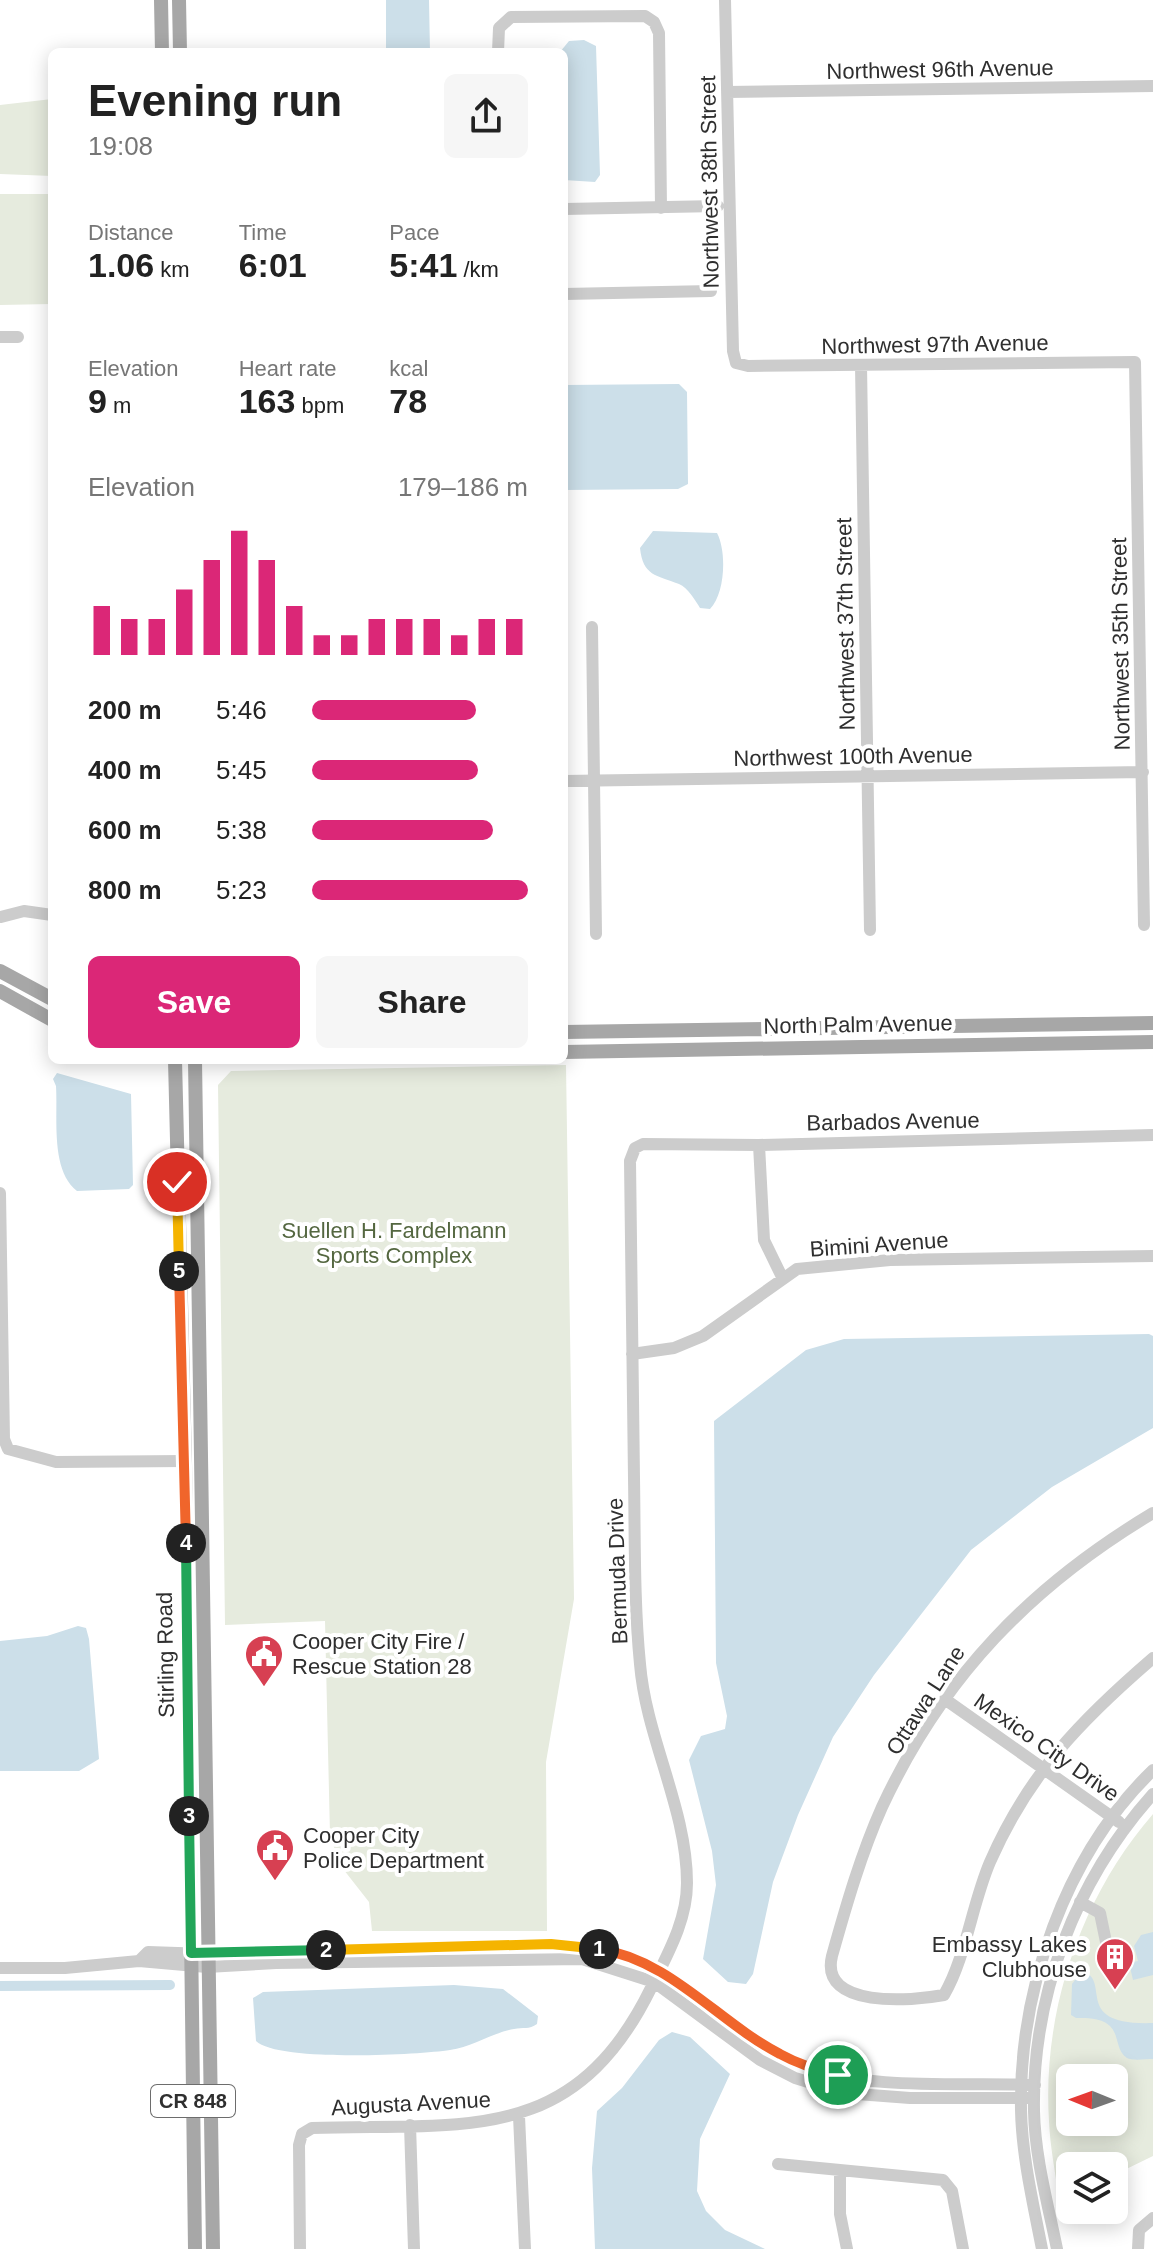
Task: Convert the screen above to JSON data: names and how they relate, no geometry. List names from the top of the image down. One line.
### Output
{"streets":{"main road":["North Palm Avenue","Stirling Road","CR 848"],"street":["Northwest 96th Avenue","Northwest 38th Street","Northwest 97th Avenue","Northwest 37th Street","Northwest 35th Street","Northwest 100th Avenue","Barbados Avenue","Bimini Avenue","Bermuda Drive","Ottawa Lane","Mexico City Drive","Augusta Avenue"]},"crossings":[["Northwest 96th Avenue","Northwest 38th Street"],["Northwest 38th Street","Northwest 97th Avenue"],["Northwest 97th Avenue","Northwest 37th Street"],["Northwest 97th Avenue","Northwest 35th Street"],["Northwest 37th Street","Northwest 100th Avenue"],["Northwest 35th Street","Northwest 100th Avenue"],["Barbados Avenue","Bermuda Drive"],["Bimini Avenue","Bermuda Drive"],["Bermuda Drive","Augusta Avenue"],["Ottawa Lane","Mexico City Drive"]],"parks":["Suellen H. Fardelmann Sports Complex"],"places":{"public building":["Cooper City Fire / Rescue Station 28","Cooper City Police Department"],"building":["Embassy Lakes Clubhouse"]},"north":"left","page":{"heading":["Evening run","19:08"],"stats":[["Distance","1.06 km"],["Time","6:01"],["Pace","5:41 /km"],["Elevation","9 m"],["Heart rate","163 bpm"],["kcal","78"]],"chart":["Elevation","179–186 m"],"list":[{"name":"200 m","note":"5:46"},{"name":"400 m","note":"5:45"},{"name":"600 m","note":"5:38"},{"name":"800 m","note":"5:23"}],"buttons":["Save","Share"],"pins":["5","4","3","1","2"]}}
